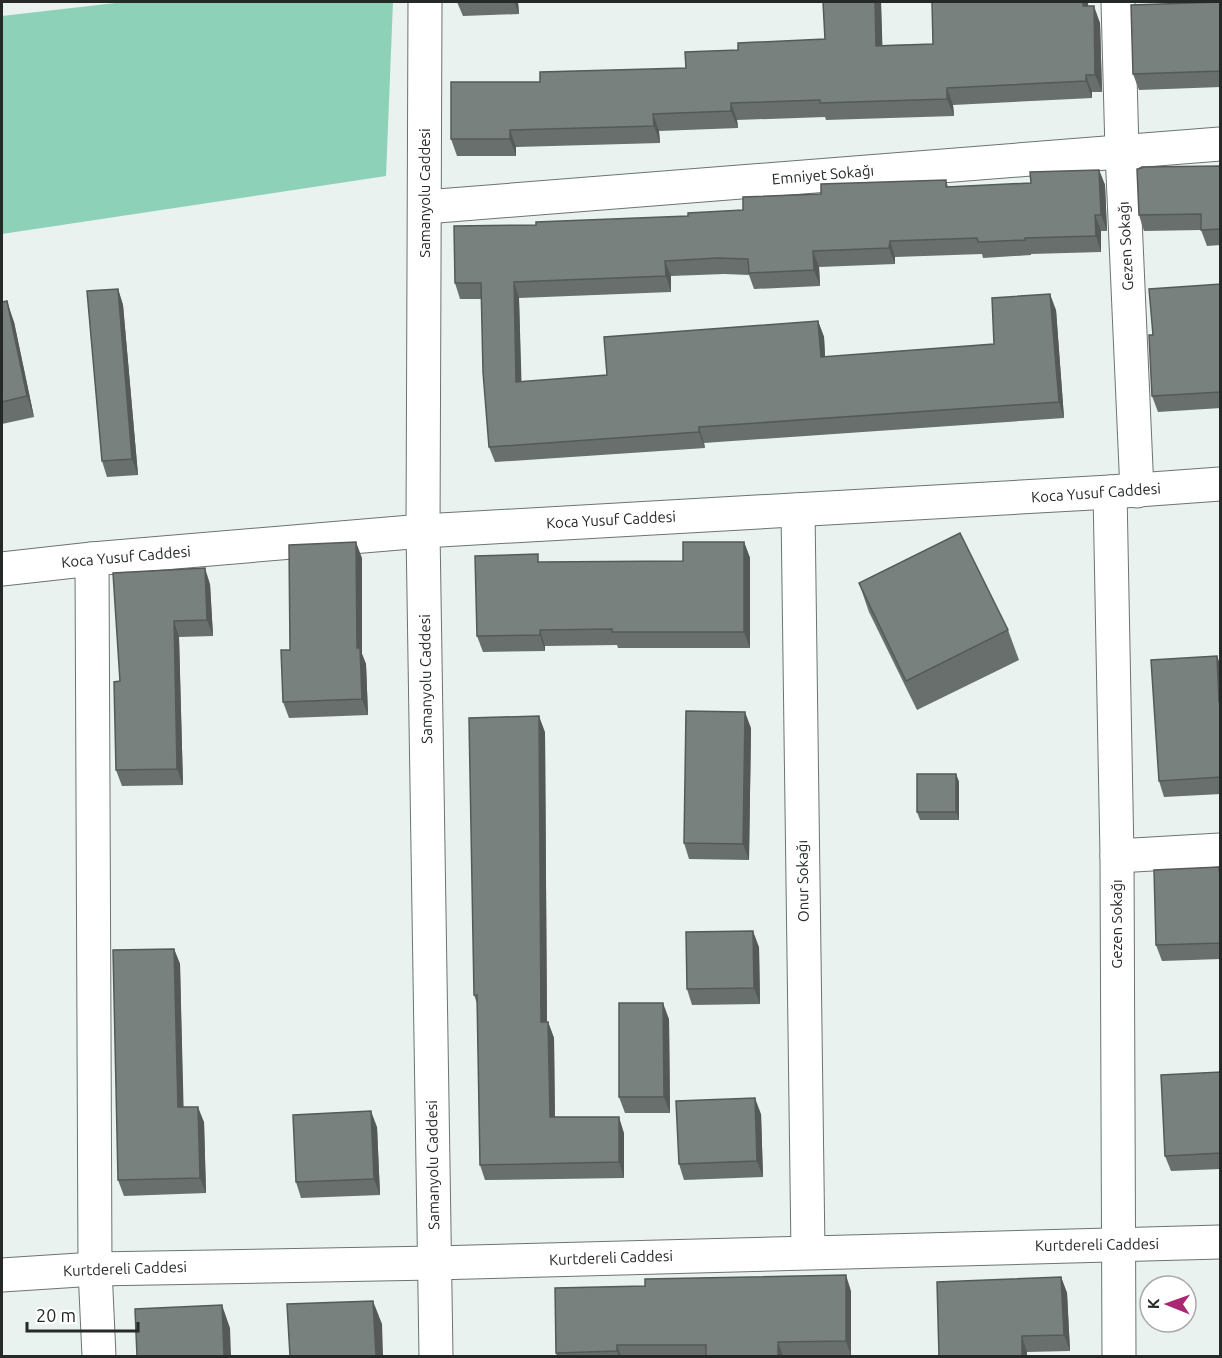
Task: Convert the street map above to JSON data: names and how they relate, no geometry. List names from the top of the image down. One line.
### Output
{"streets":{"street":["Emniyet Sokağı","Samanyolu Caddesi","Gezen Sokağı","Koca Yusuf Caddesi","Onur Sokağı","Kurtdereli Caddesi"]},"crossings":[["Emniyet Sokağı","Samanyolu Caddesi"],["Emniyet Sokağı","Gezen Sokağı"],["Samanyolu Caddesi","Koca Yusuf Caddesi"],["Samanyolu Caddesi","Kurtdereli Caddesi"],["Gezen Sokağı","Koca Yusuf Caddesi"],["Gezen Sokağı","Kurtdereli Caddesi"],["Koca Yusuf Caddesi","Onur Sokağı"],["Onur Sokağı","Kurtdereli Caddesi"]],"scale_bar":"20 m","north":"left"}
